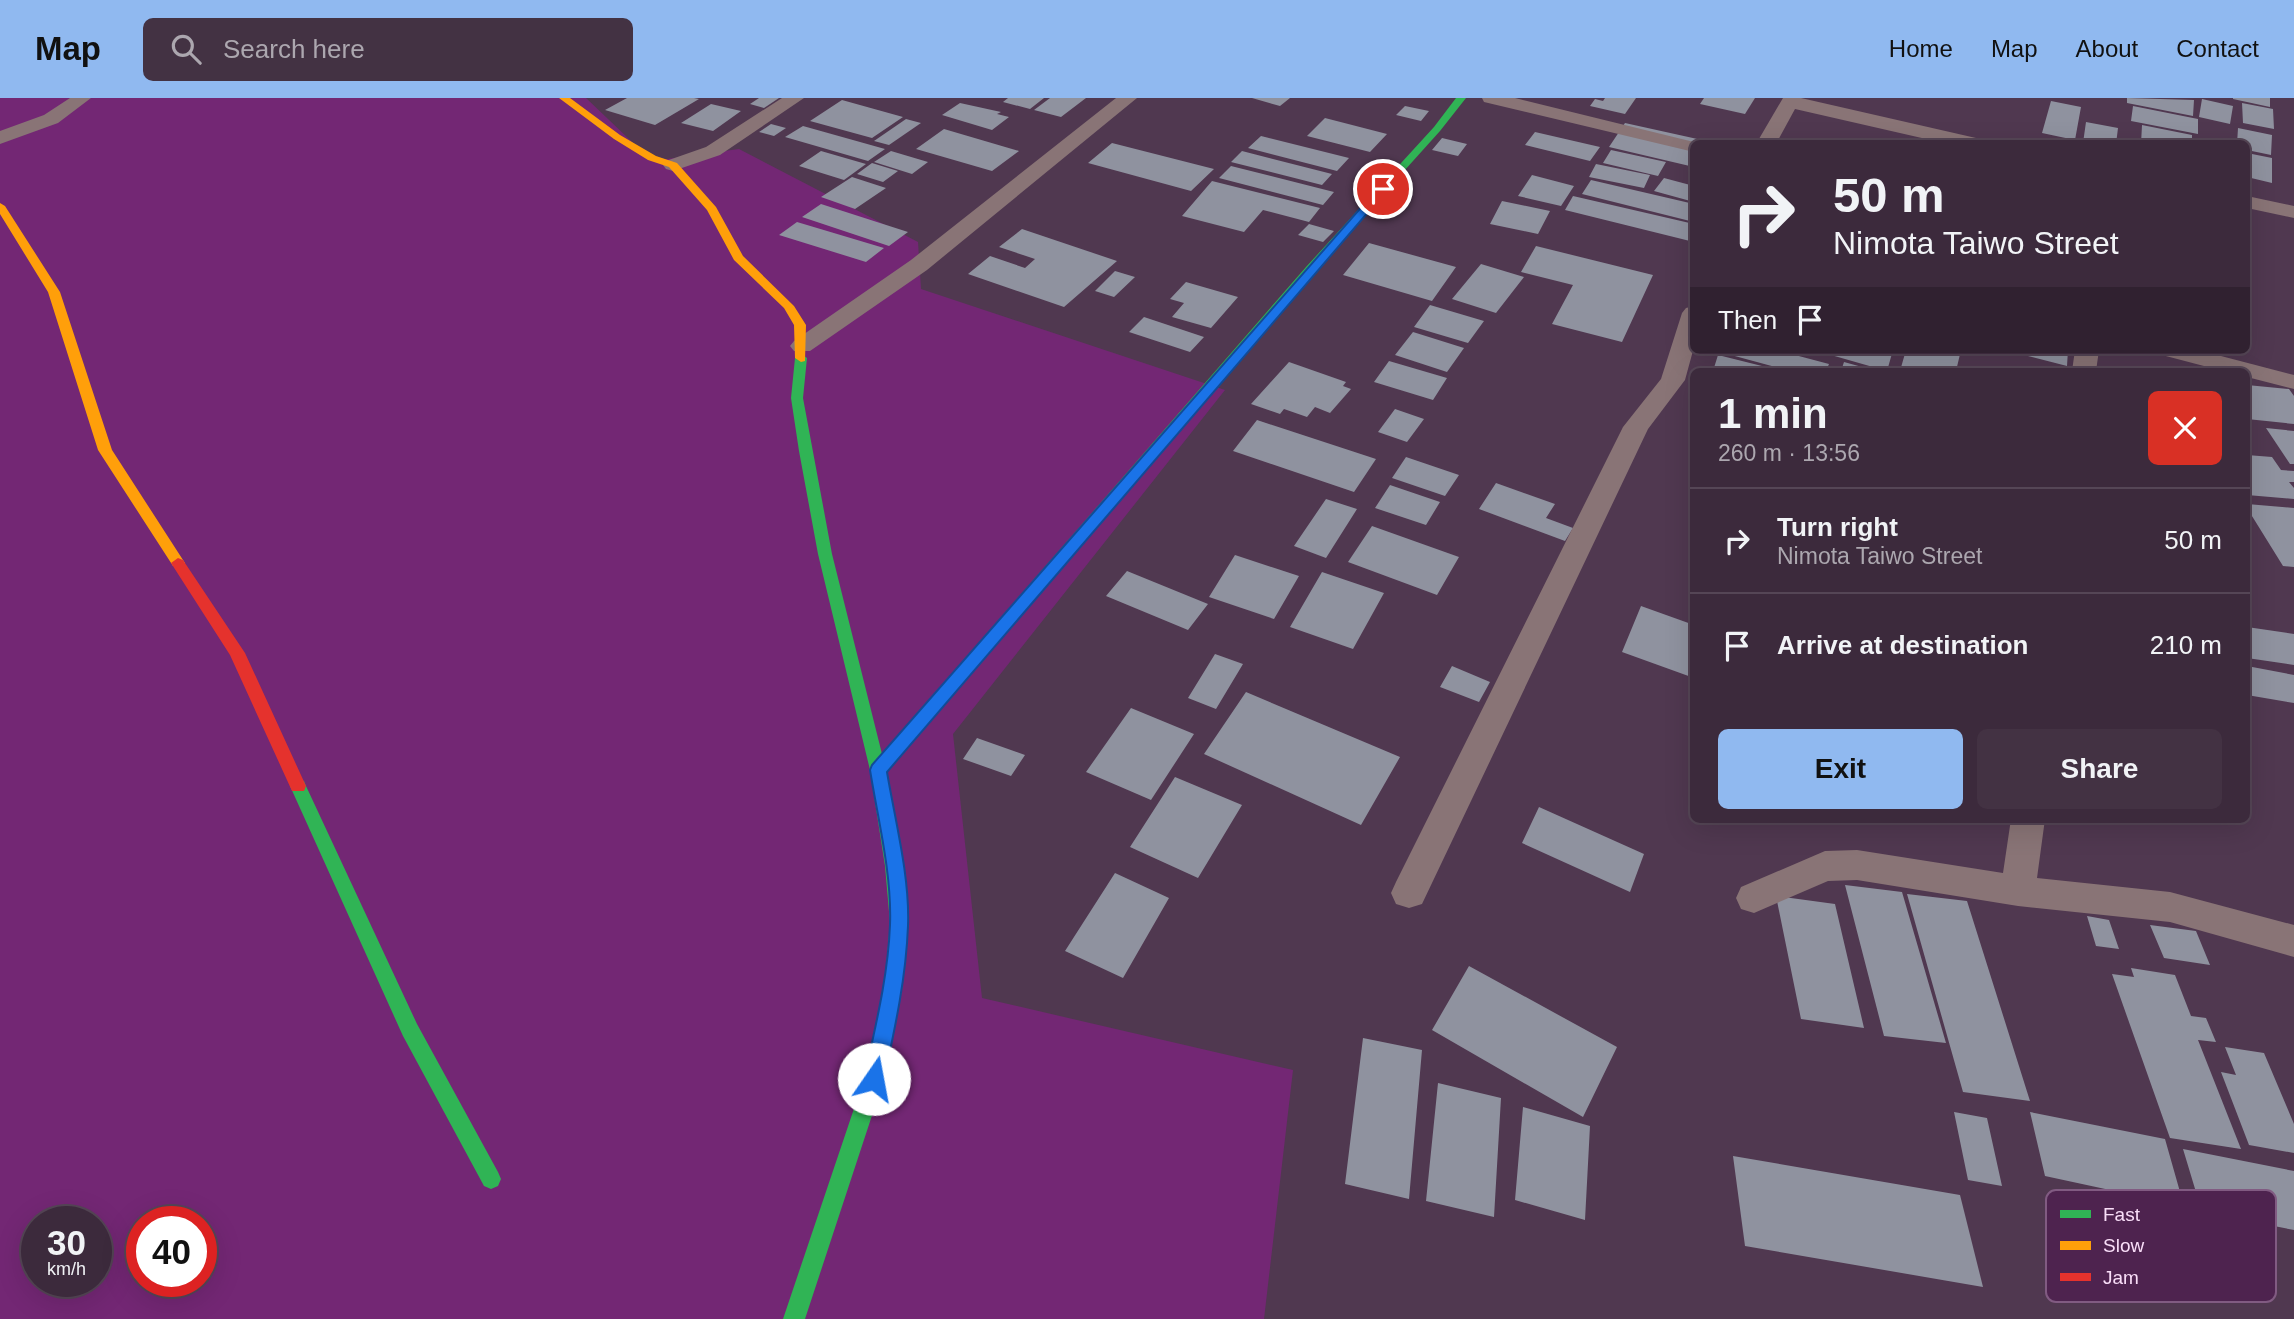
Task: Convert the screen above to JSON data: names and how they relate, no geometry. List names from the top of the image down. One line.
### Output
{"legend":["Fast","Slow","Jam"],"page":{"header":"Map","search":"Search here","nav":["Home","Map","About","Contact"],"turn":["50 m","Nimota Taiwo Street"],"then":"Then","heading":["1 min","260 m · 13:56"],"list":[{"name":"Turn right","note":"Nimota Taiwo Street","value":"50 m"},{"name":"Arrive at destination","value":"210 m"}],"buttons":["Exit","Share"],"speed":"30 km/h","limit":"40"}}
